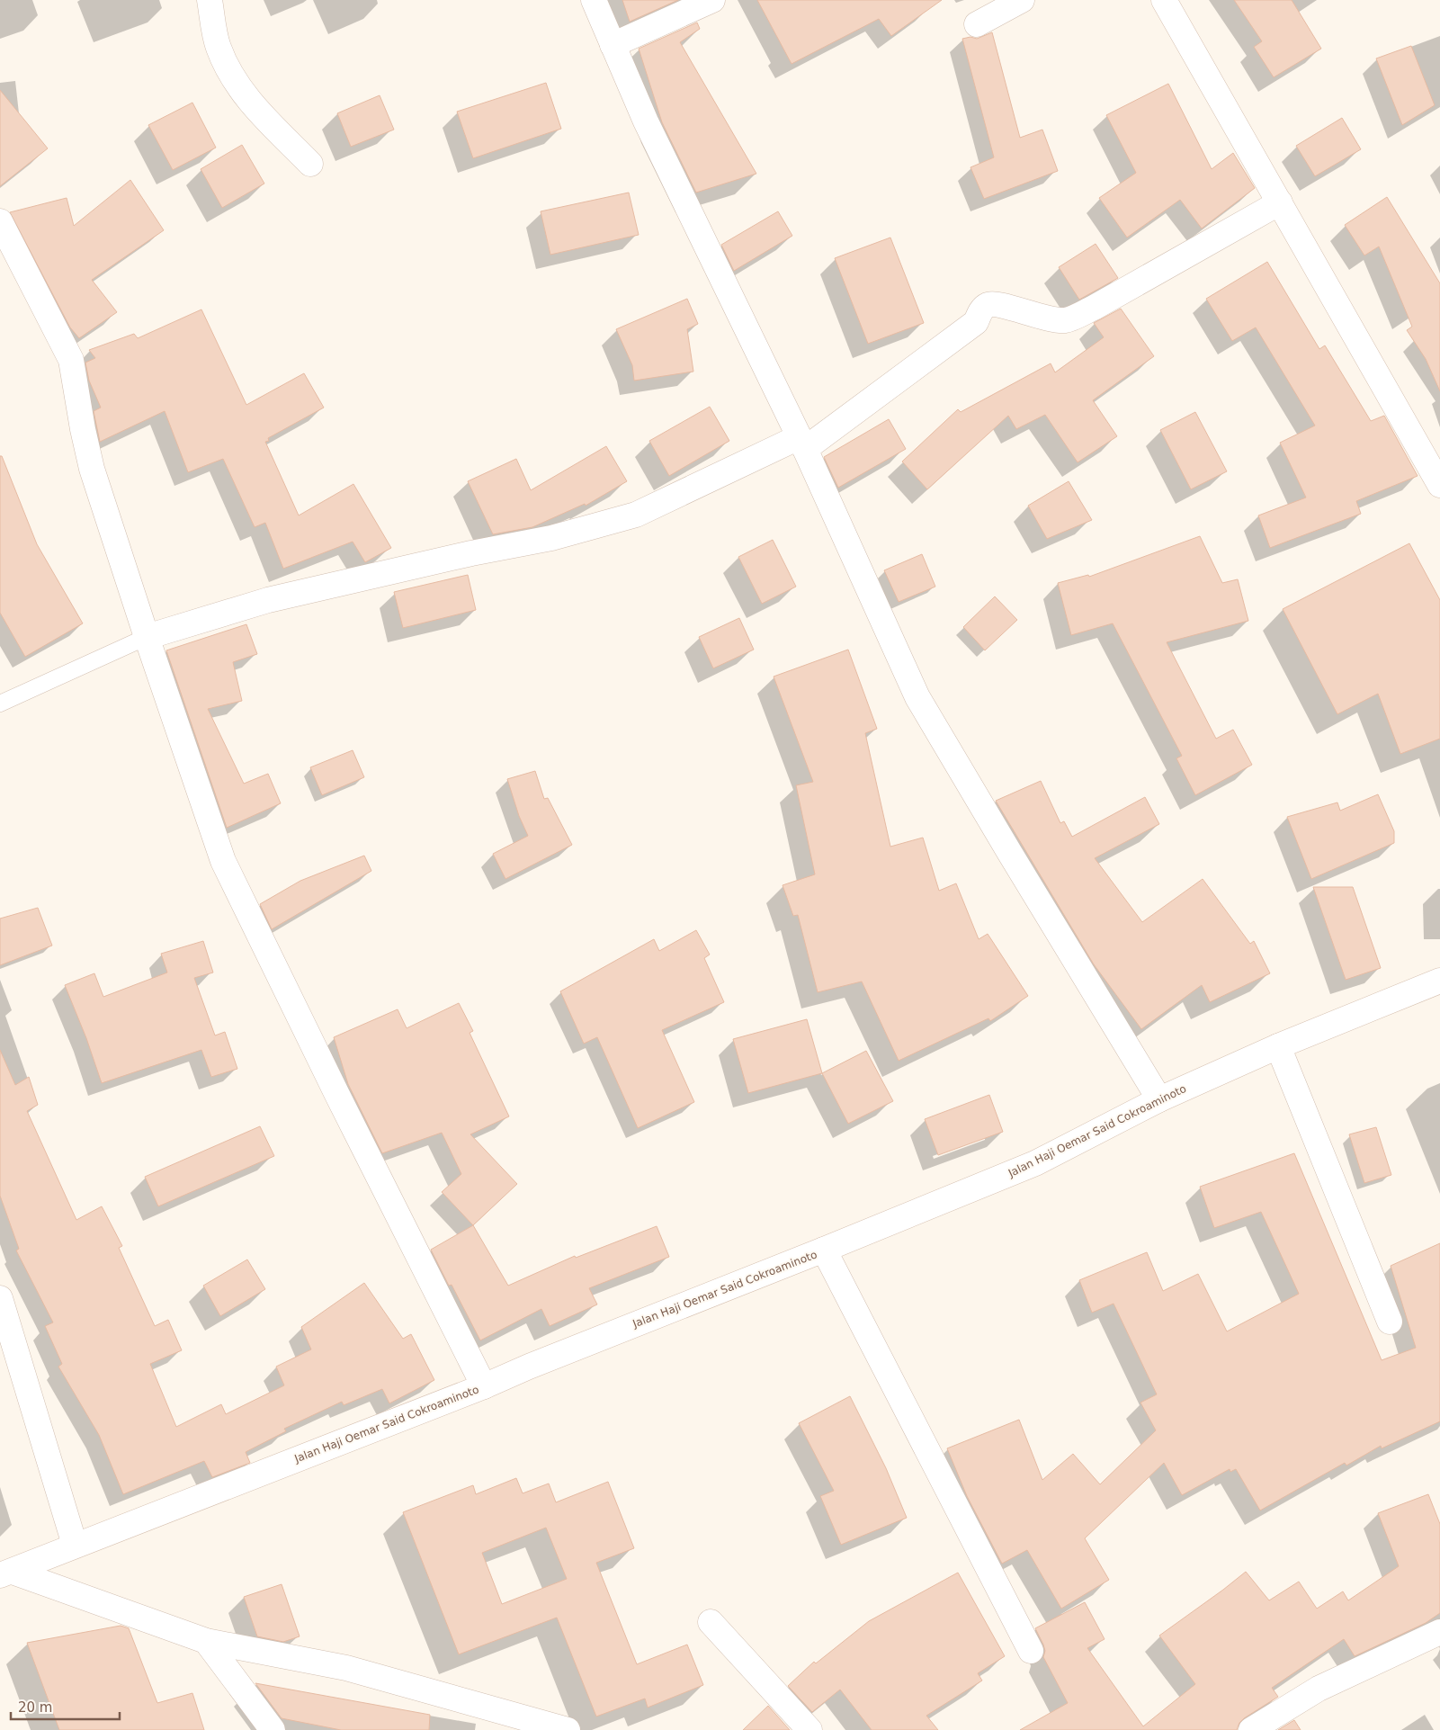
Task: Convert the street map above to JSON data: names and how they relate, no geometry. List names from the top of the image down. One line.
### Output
{"streets":{"street":["Jalan Haji Oemar Said Cokroaminoto"]},"scale_bar":"20 m"}
